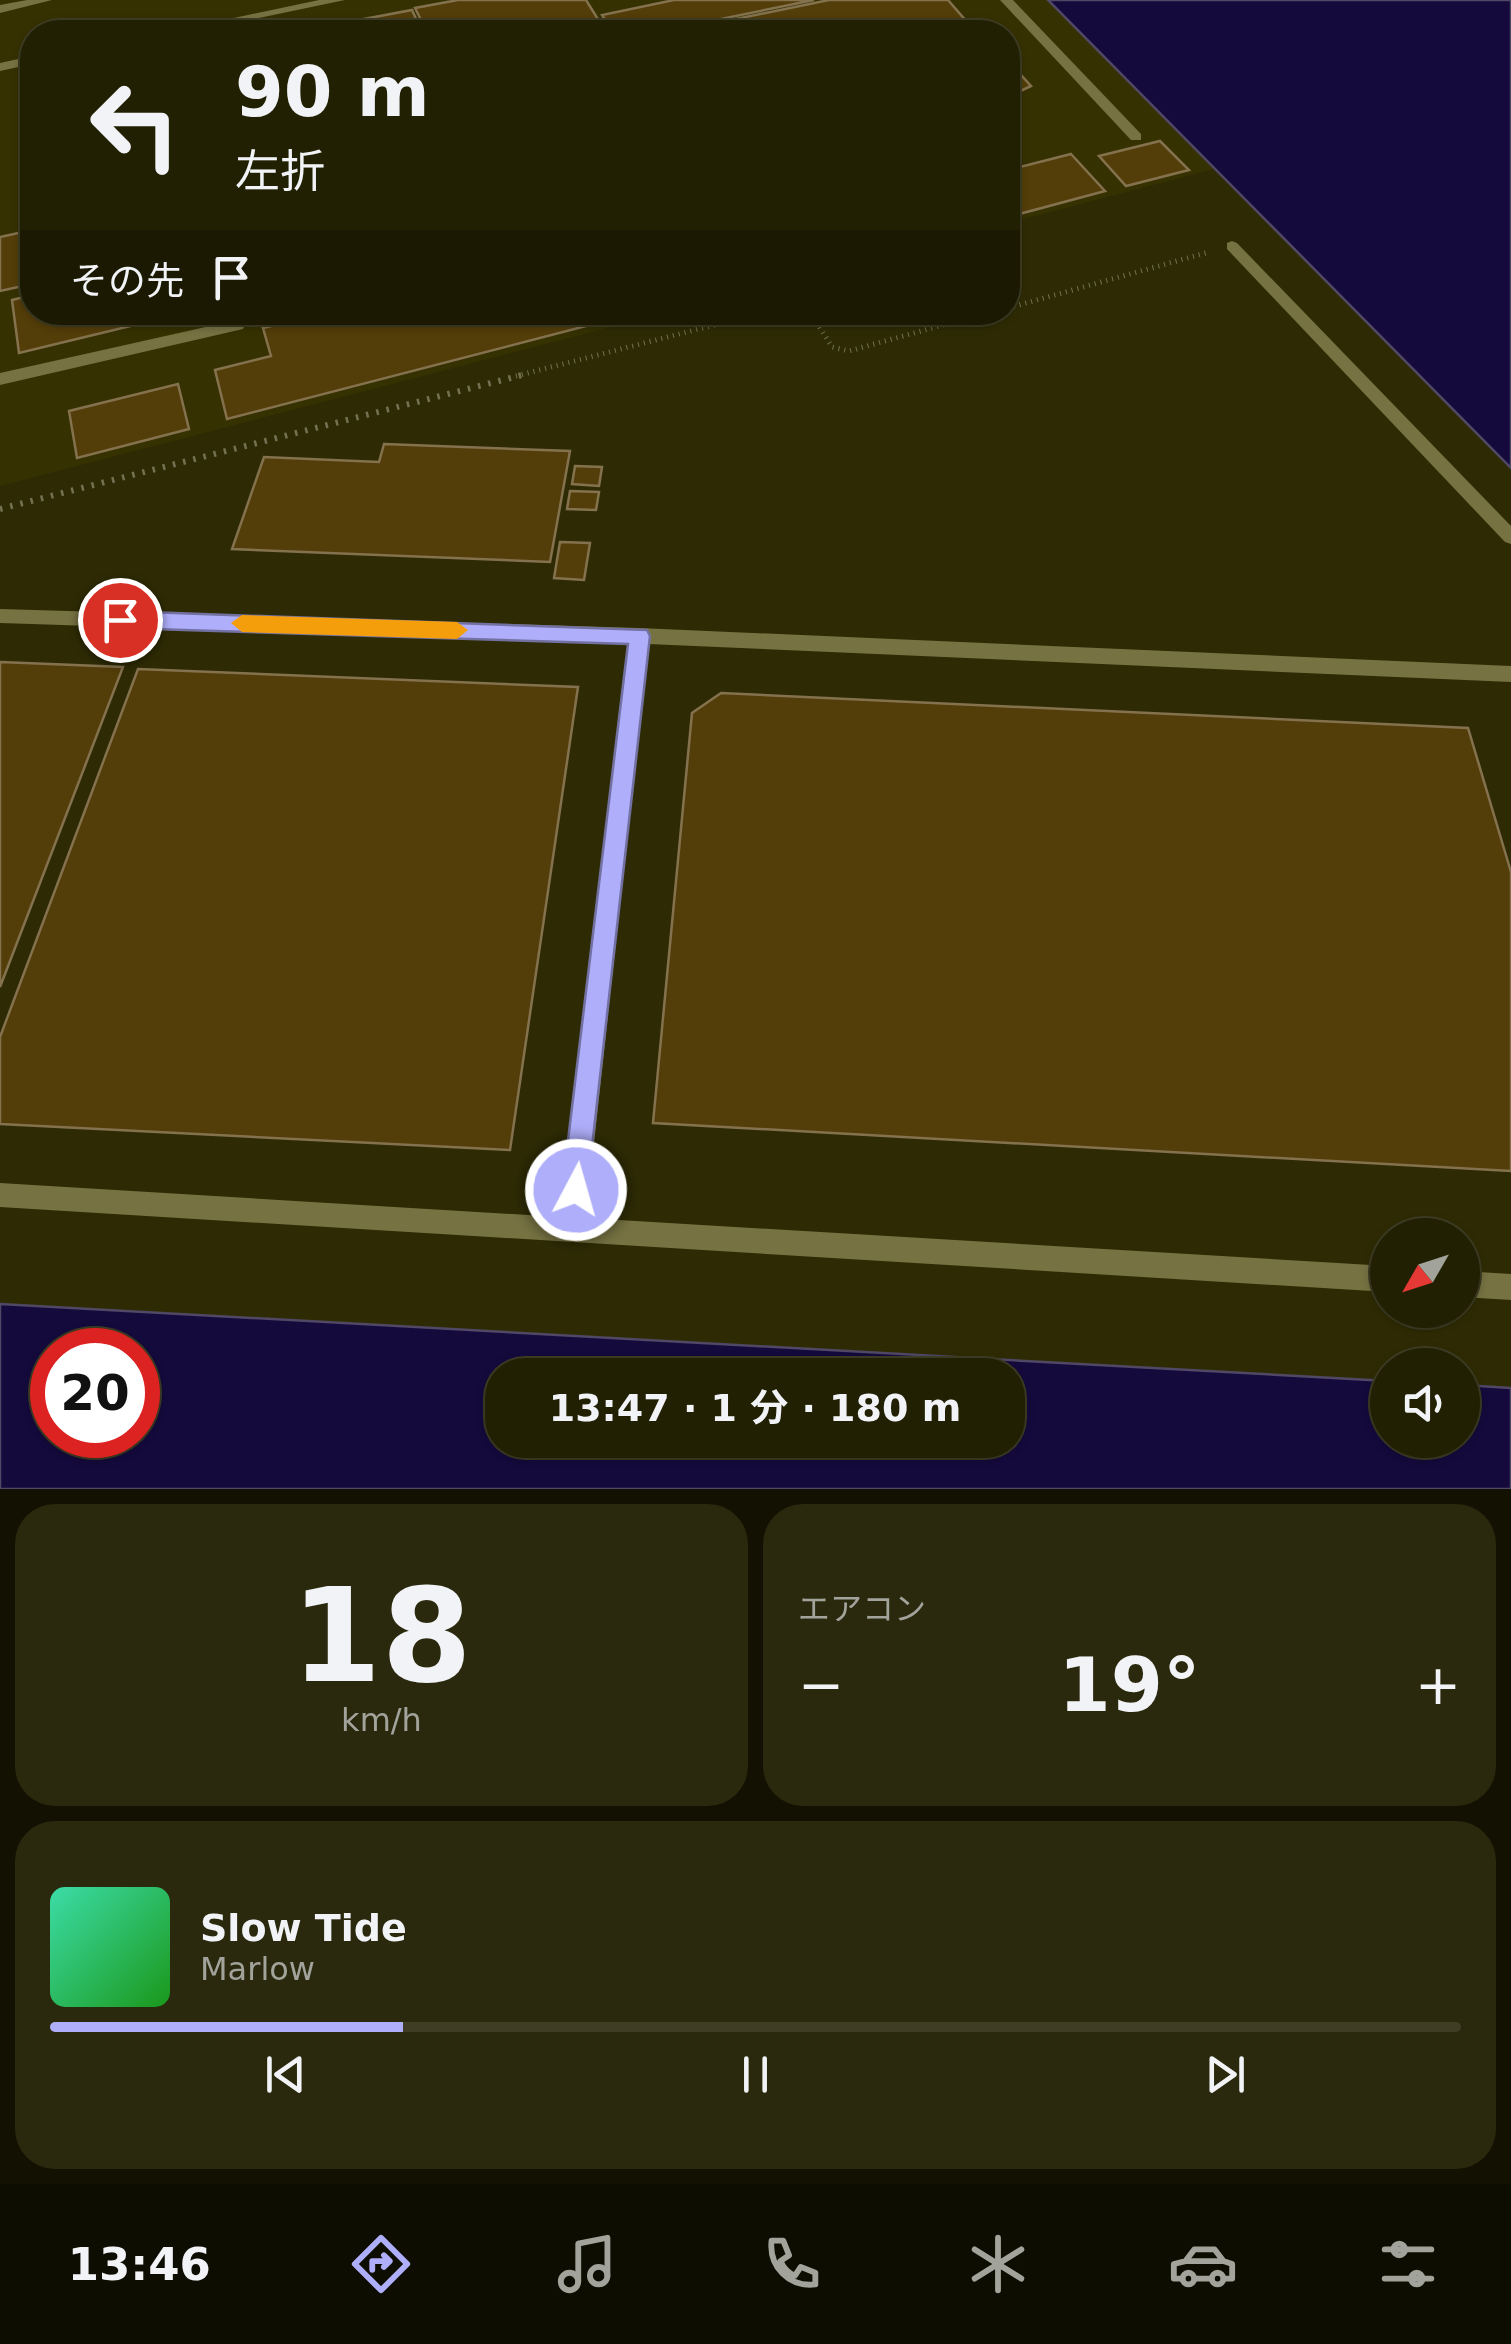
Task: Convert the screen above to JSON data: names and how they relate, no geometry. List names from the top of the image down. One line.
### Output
{"north":"bottom left","page":{"turn":["90 m","左折"],"then":"その先","limit":"20","trip":"13:47 · 1 分 · 180 m","tile":[["18","km/h"],"エアコン"],"heat":["−","19°","+"],"song":["Slow Tide","Marlow"],"tabs":"13:46"}}
